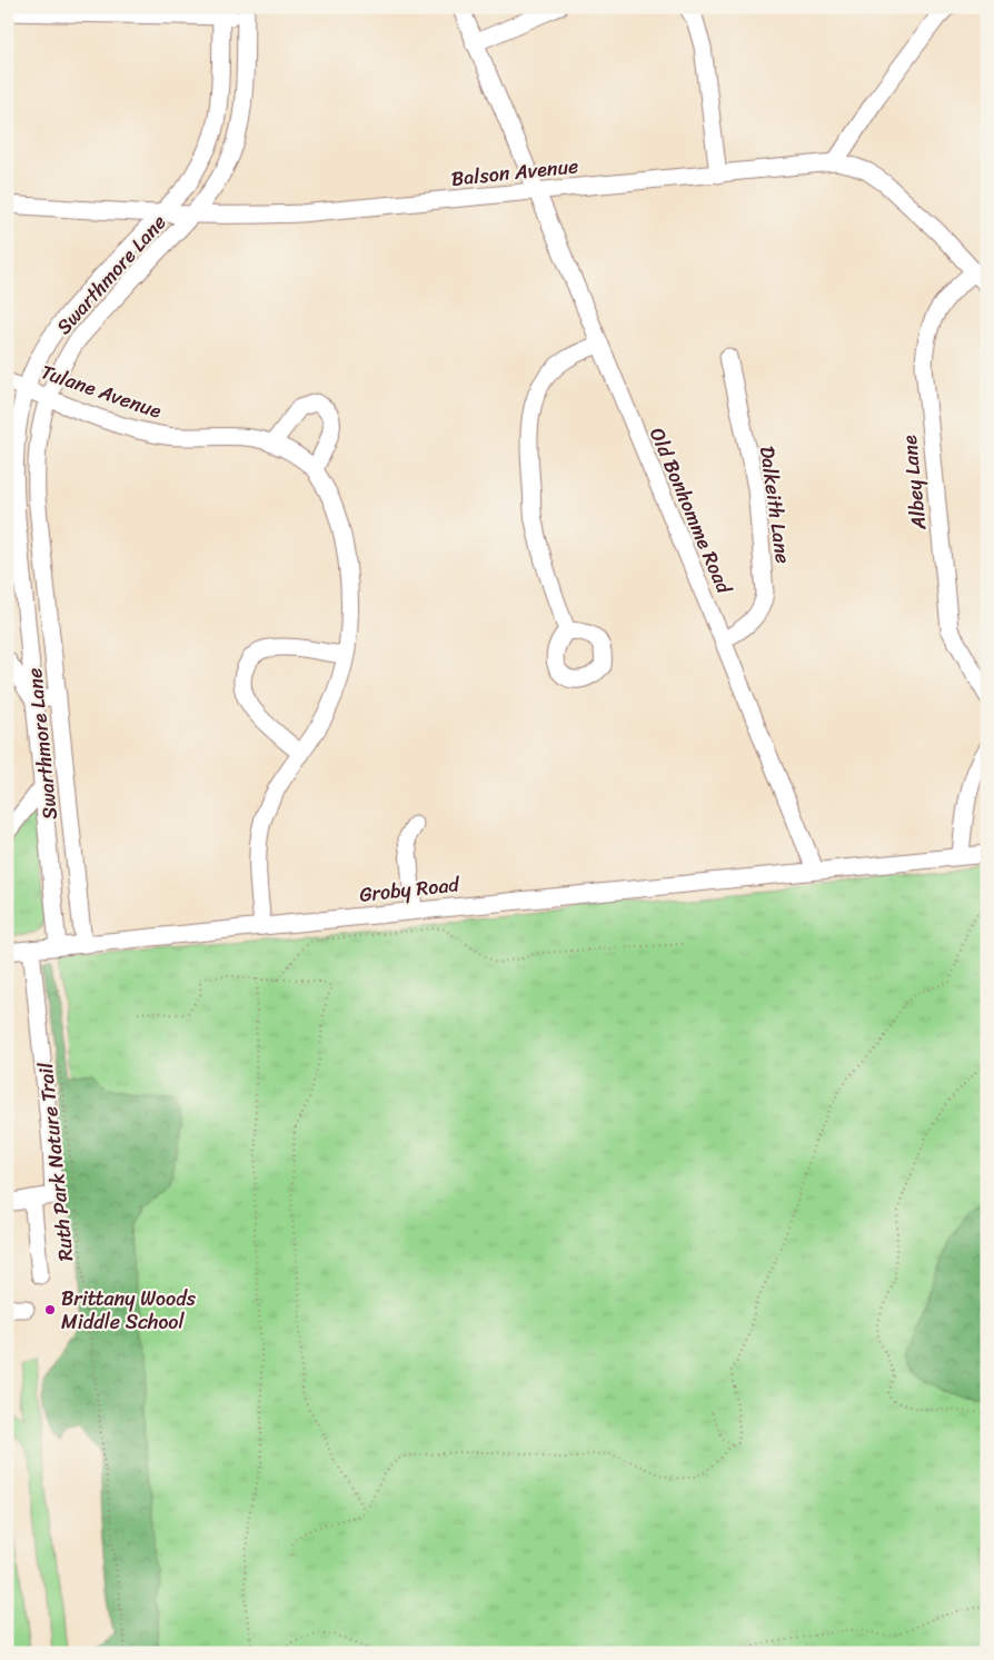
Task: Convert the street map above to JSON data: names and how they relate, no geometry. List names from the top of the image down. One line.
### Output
{"streets":{"street":["Balson Avenue","Swarthmore Lane","Tulane Avenue","Albey Lane","Dalkeith Lane","Old Bonhomme Road","Groby Road"],"path":["Ruth Park Nature Trail"]},"crossings":[["Balson Avenue","Swarthmore Lane"],["Balson Avenue","Old Bonhomme Road"],["Swarthmore Lane","Tulane Avenue"],["Swarthmore Lane","Groby Road"],["Tulane Avenue","Groby Road"],["Dalkeith Lane","Old Bonhomme Road"],["Old Bonhomme Road","Groby Road"]],"places":["Brittany Woods Middle School"]}
